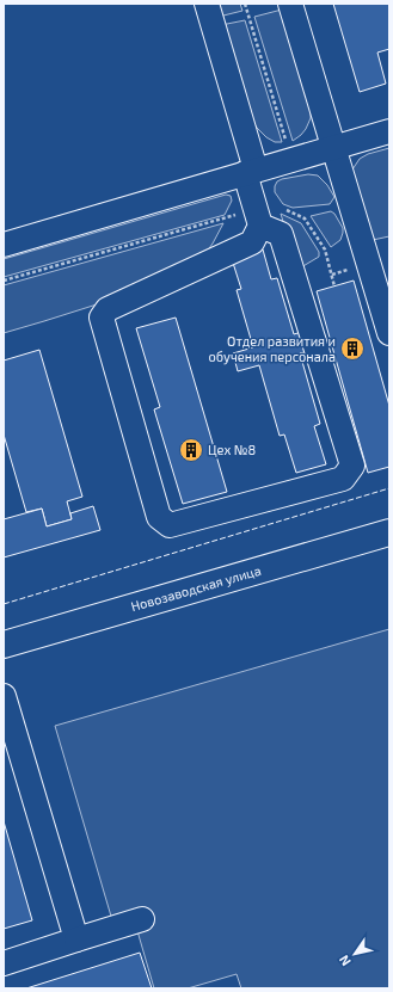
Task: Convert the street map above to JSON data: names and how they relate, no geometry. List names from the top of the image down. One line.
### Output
{"streets":{"main road":["Новозаводская улица"]},"places":{"building":["Отдел развития и обучения персонала","Цех №8"]},"north":"bottom left"}
